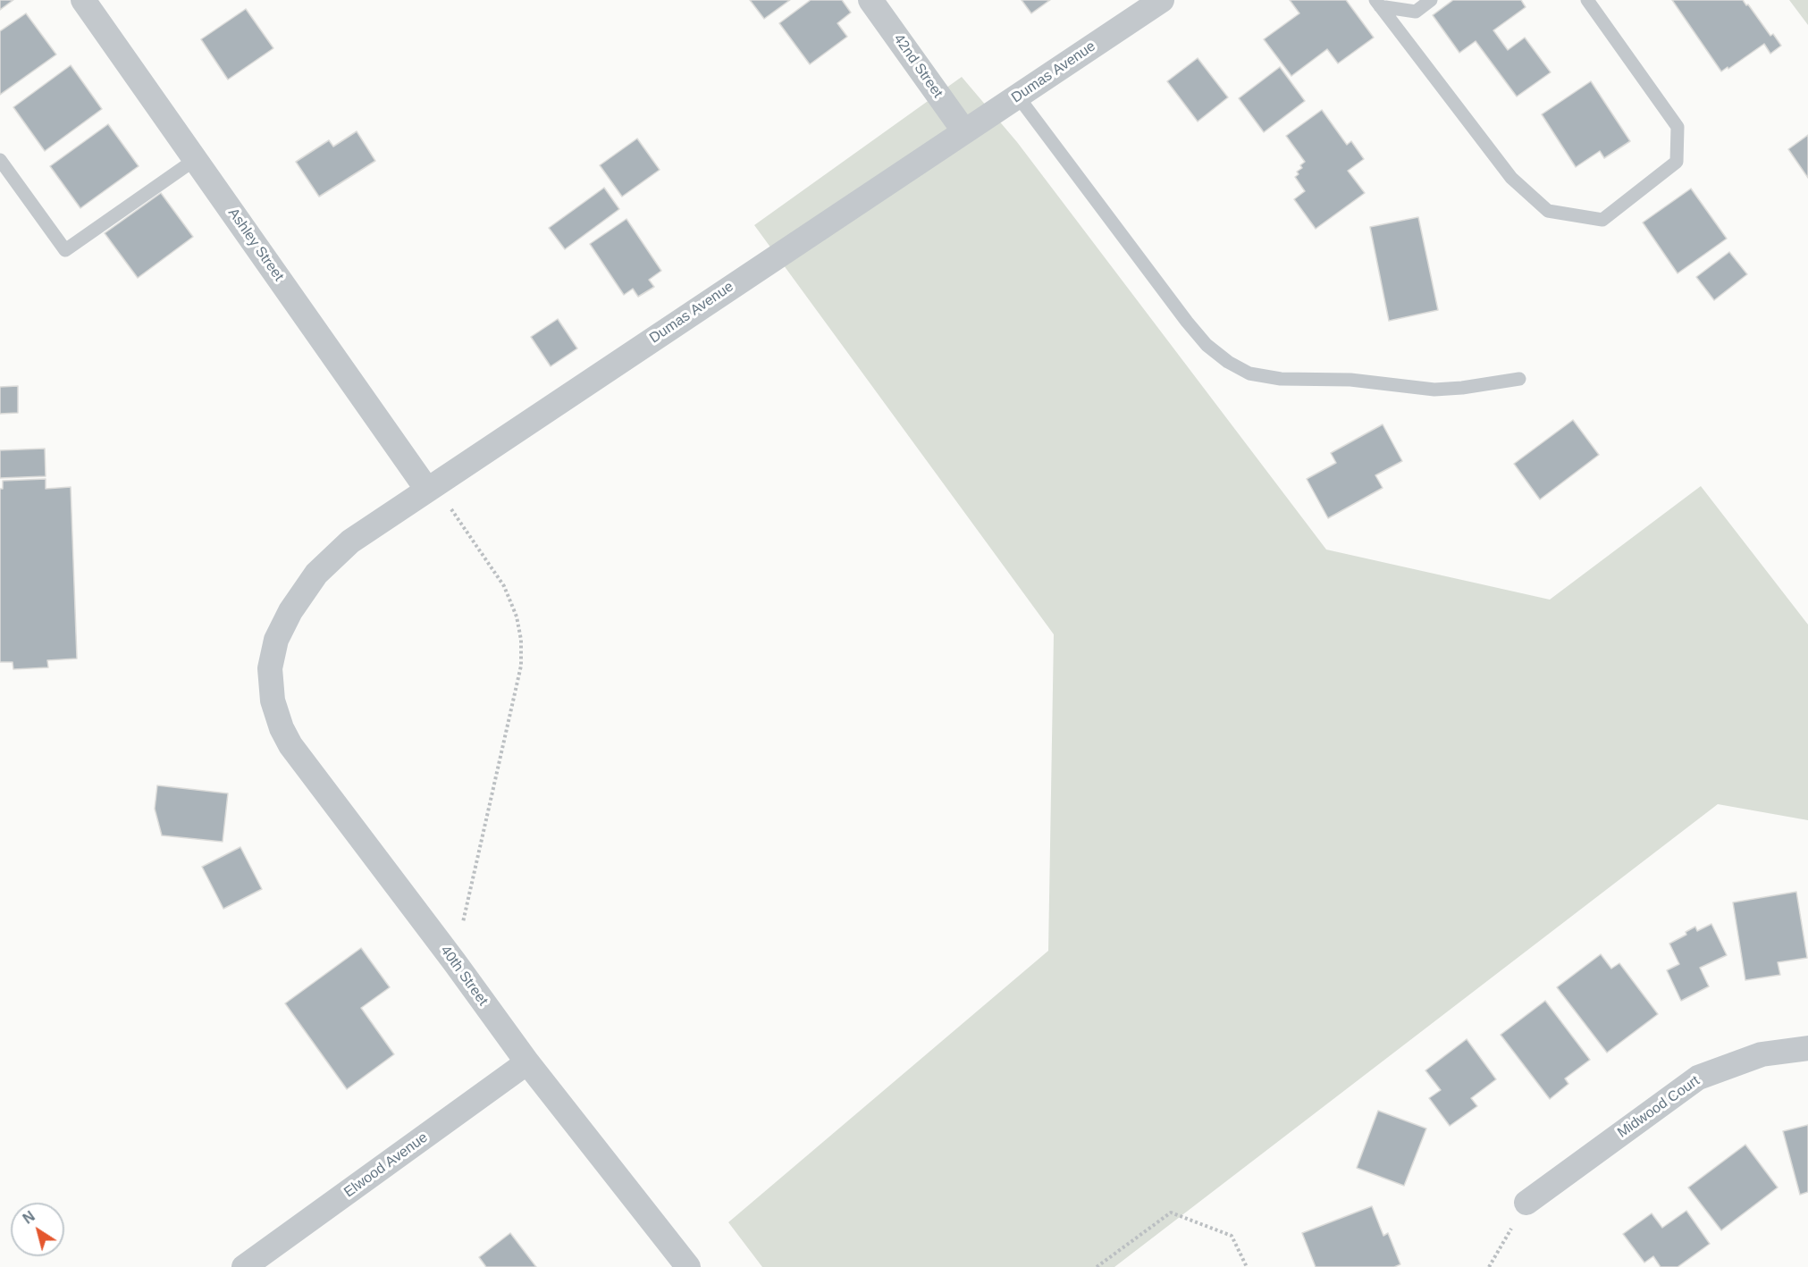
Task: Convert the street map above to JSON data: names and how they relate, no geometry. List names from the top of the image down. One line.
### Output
{"streets":{"street":["42nd Street","Dumas Avenue","Ashley Street","40th Street","Midwood Court","Elwood Avenue"]},"crossings":[["42nd Street","Dumas Avenue"],["Dumas Avenue","Ashley Street"],["Dumas Avenue","40th Street"],["40th Street","Elwood Avenue"]],"north":"top left"}
